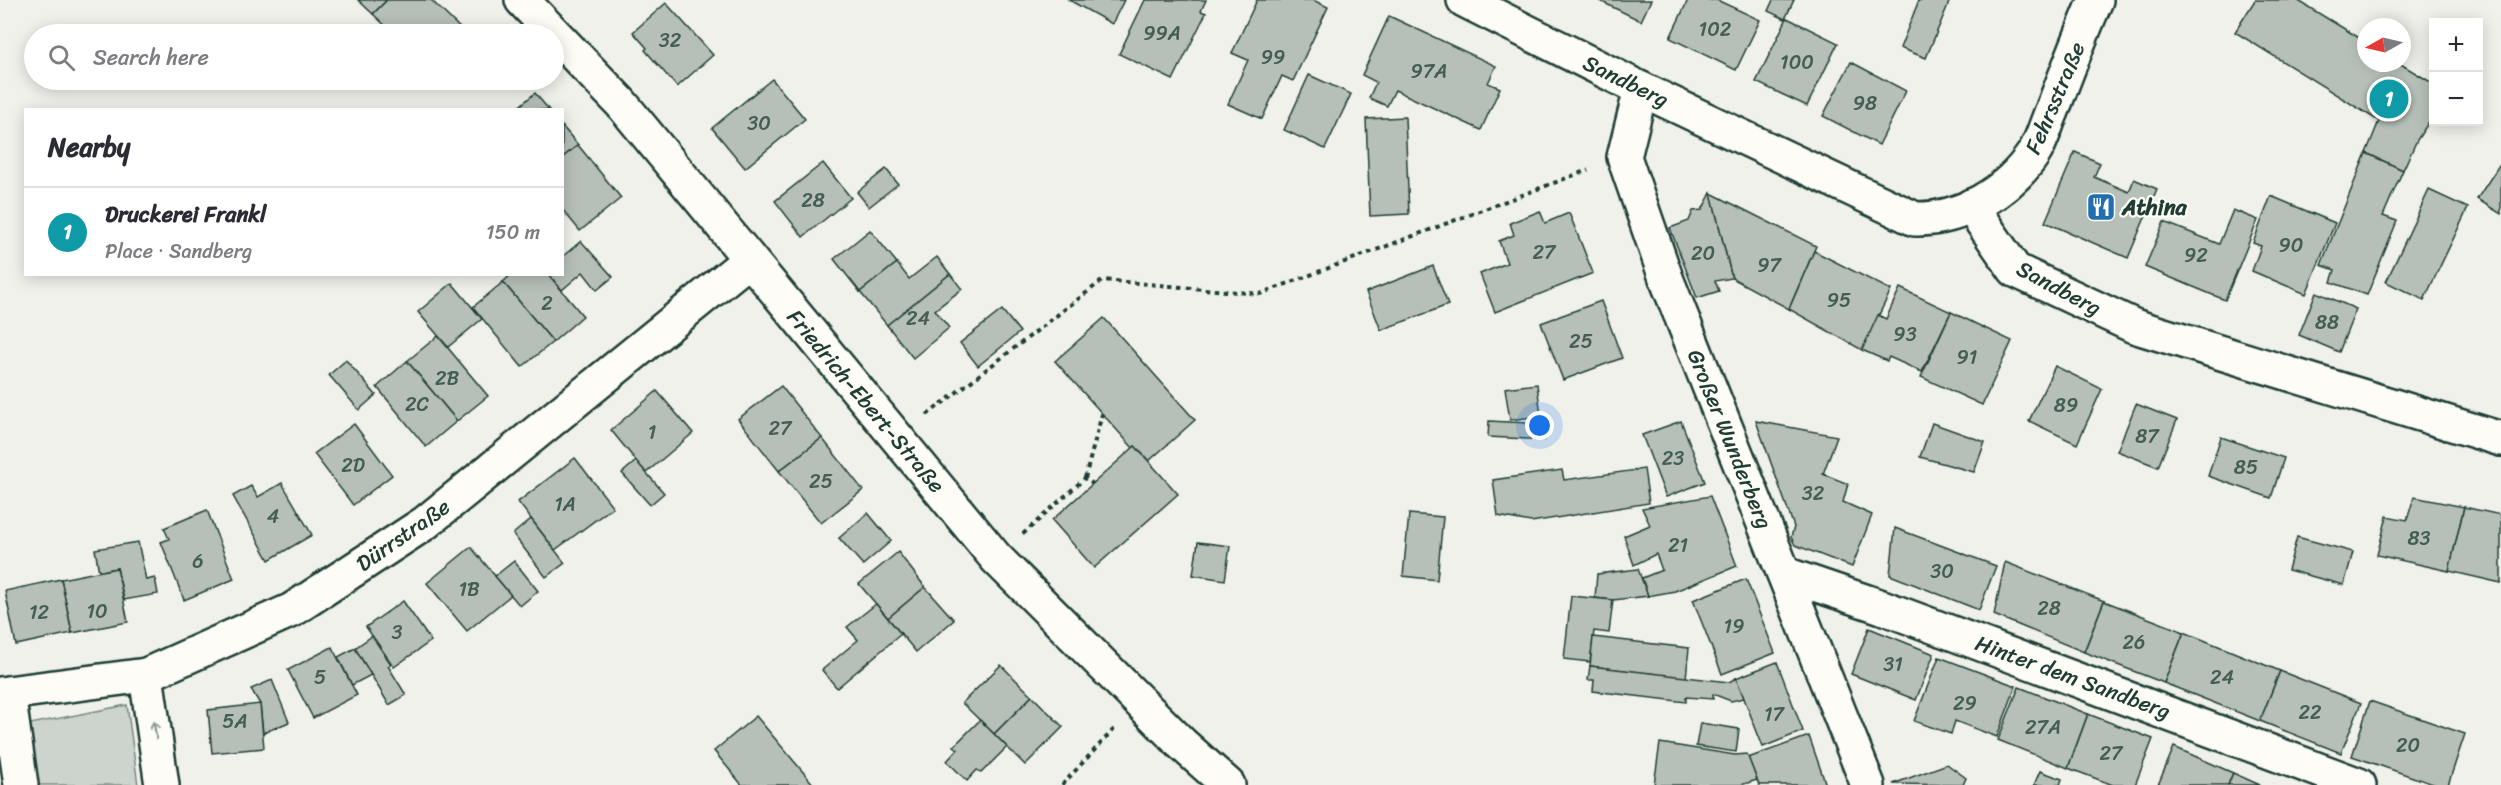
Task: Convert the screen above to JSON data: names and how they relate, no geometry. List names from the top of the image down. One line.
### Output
{"streets":{"street":["Sandberg","Fehrsstraße","Friedrich-Ebert-Straße","Großer Wunderberg","Dürrstraße","Hinter dem Sandberg"]},"crossings":[["Sandberg","Fehrsstraße"],["Friedrich-Ebert-Straße","Dürrstraße"],["Großer Wunderberg","Hinter dem Sandberg"]],"places":{"restaurant":["Athina"]},"house_numbers":["102","99A","32","99","100","97A","98","30","28","90","27","20","92","97","95","2","24","88","93","25","91","2B","2C","89","27","1","87","23","2D","85","25","32","1A","4","83","21","6","30","1B","28","10","12","19","3","26","31","5","24","29","22","17","5A","27A","20","27"],"north":"left","page":{"map_buttons":["+","−"],"search":"Search here","pins":"1","heading":"Nearby","list":[{"mark":"1","name":"Druckerei Frankl","note":"Place · Sandberg","value":"150 m"}]}}
